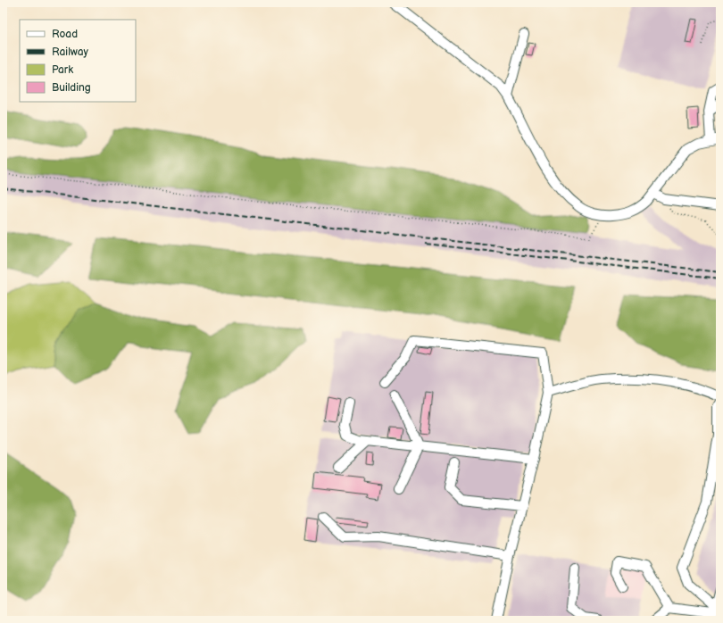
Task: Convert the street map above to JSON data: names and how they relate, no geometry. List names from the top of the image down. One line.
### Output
{"legend":["Road","Railway","Park","Building"]}
